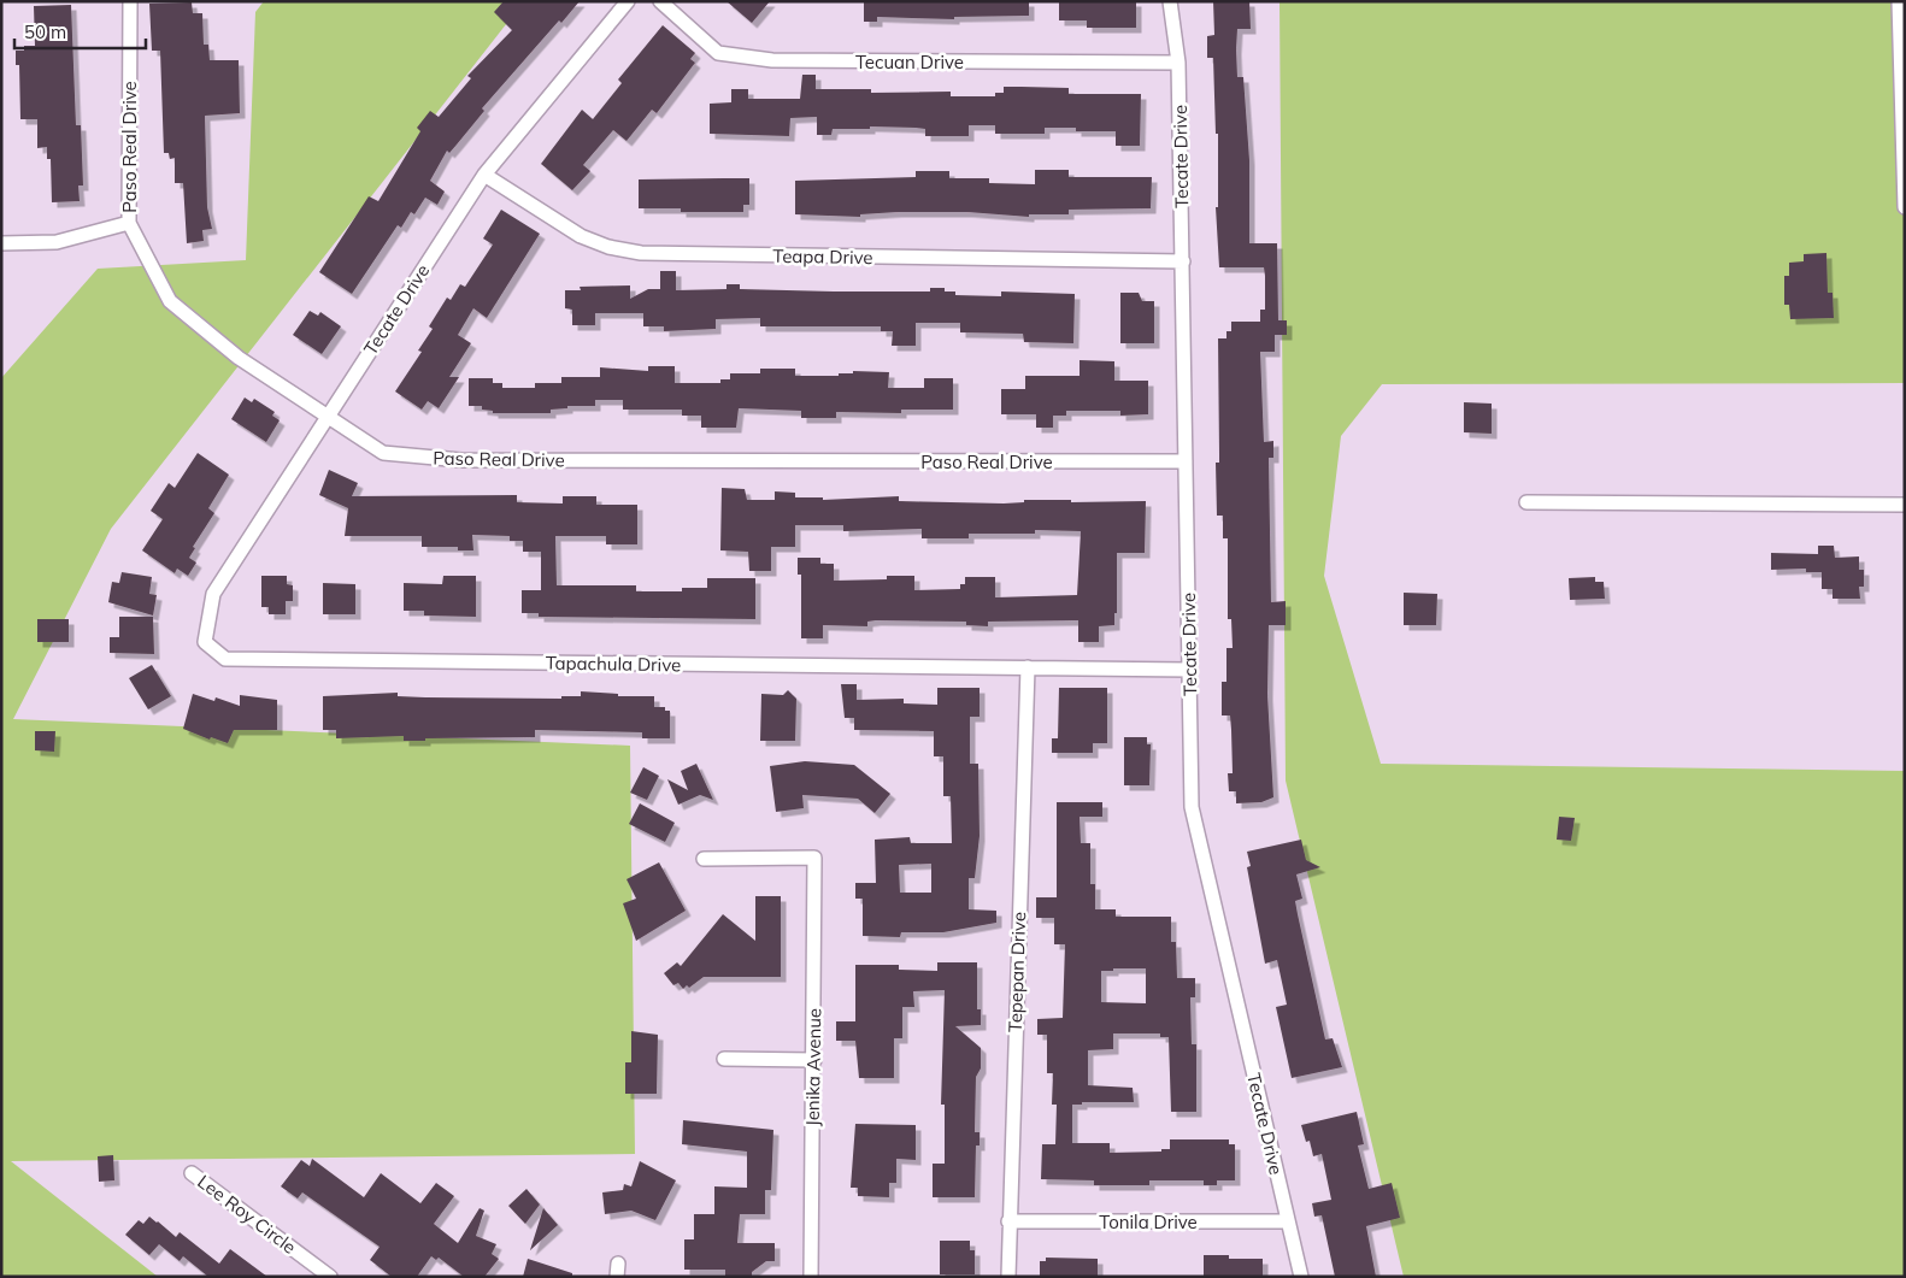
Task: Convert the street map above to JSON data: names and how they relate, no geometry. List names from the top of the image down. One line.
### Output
{"streets":{"street":["Tecuan Drive","Paso Real Drive","Tecate Drive","Teapa Drive","Tapachula Drive","Tepepan Drive","Jenika Avenue","Lee Roy Circle","Tonila Drive"]},"crossings":[["Tecuan Drive","Tecate Drive"],["Paso Real Drive","Tecate Drive"],["Tecate Drive","Teapa Drive"],["Tecate Drive","Tapachula Drive"],["Tecate Drive","Tonila Drive"],["Tapachula Drive","Tepepan Drive"],["Tepepan Drive","Tonila Drive"]],"scale_bar":"50 m"}
